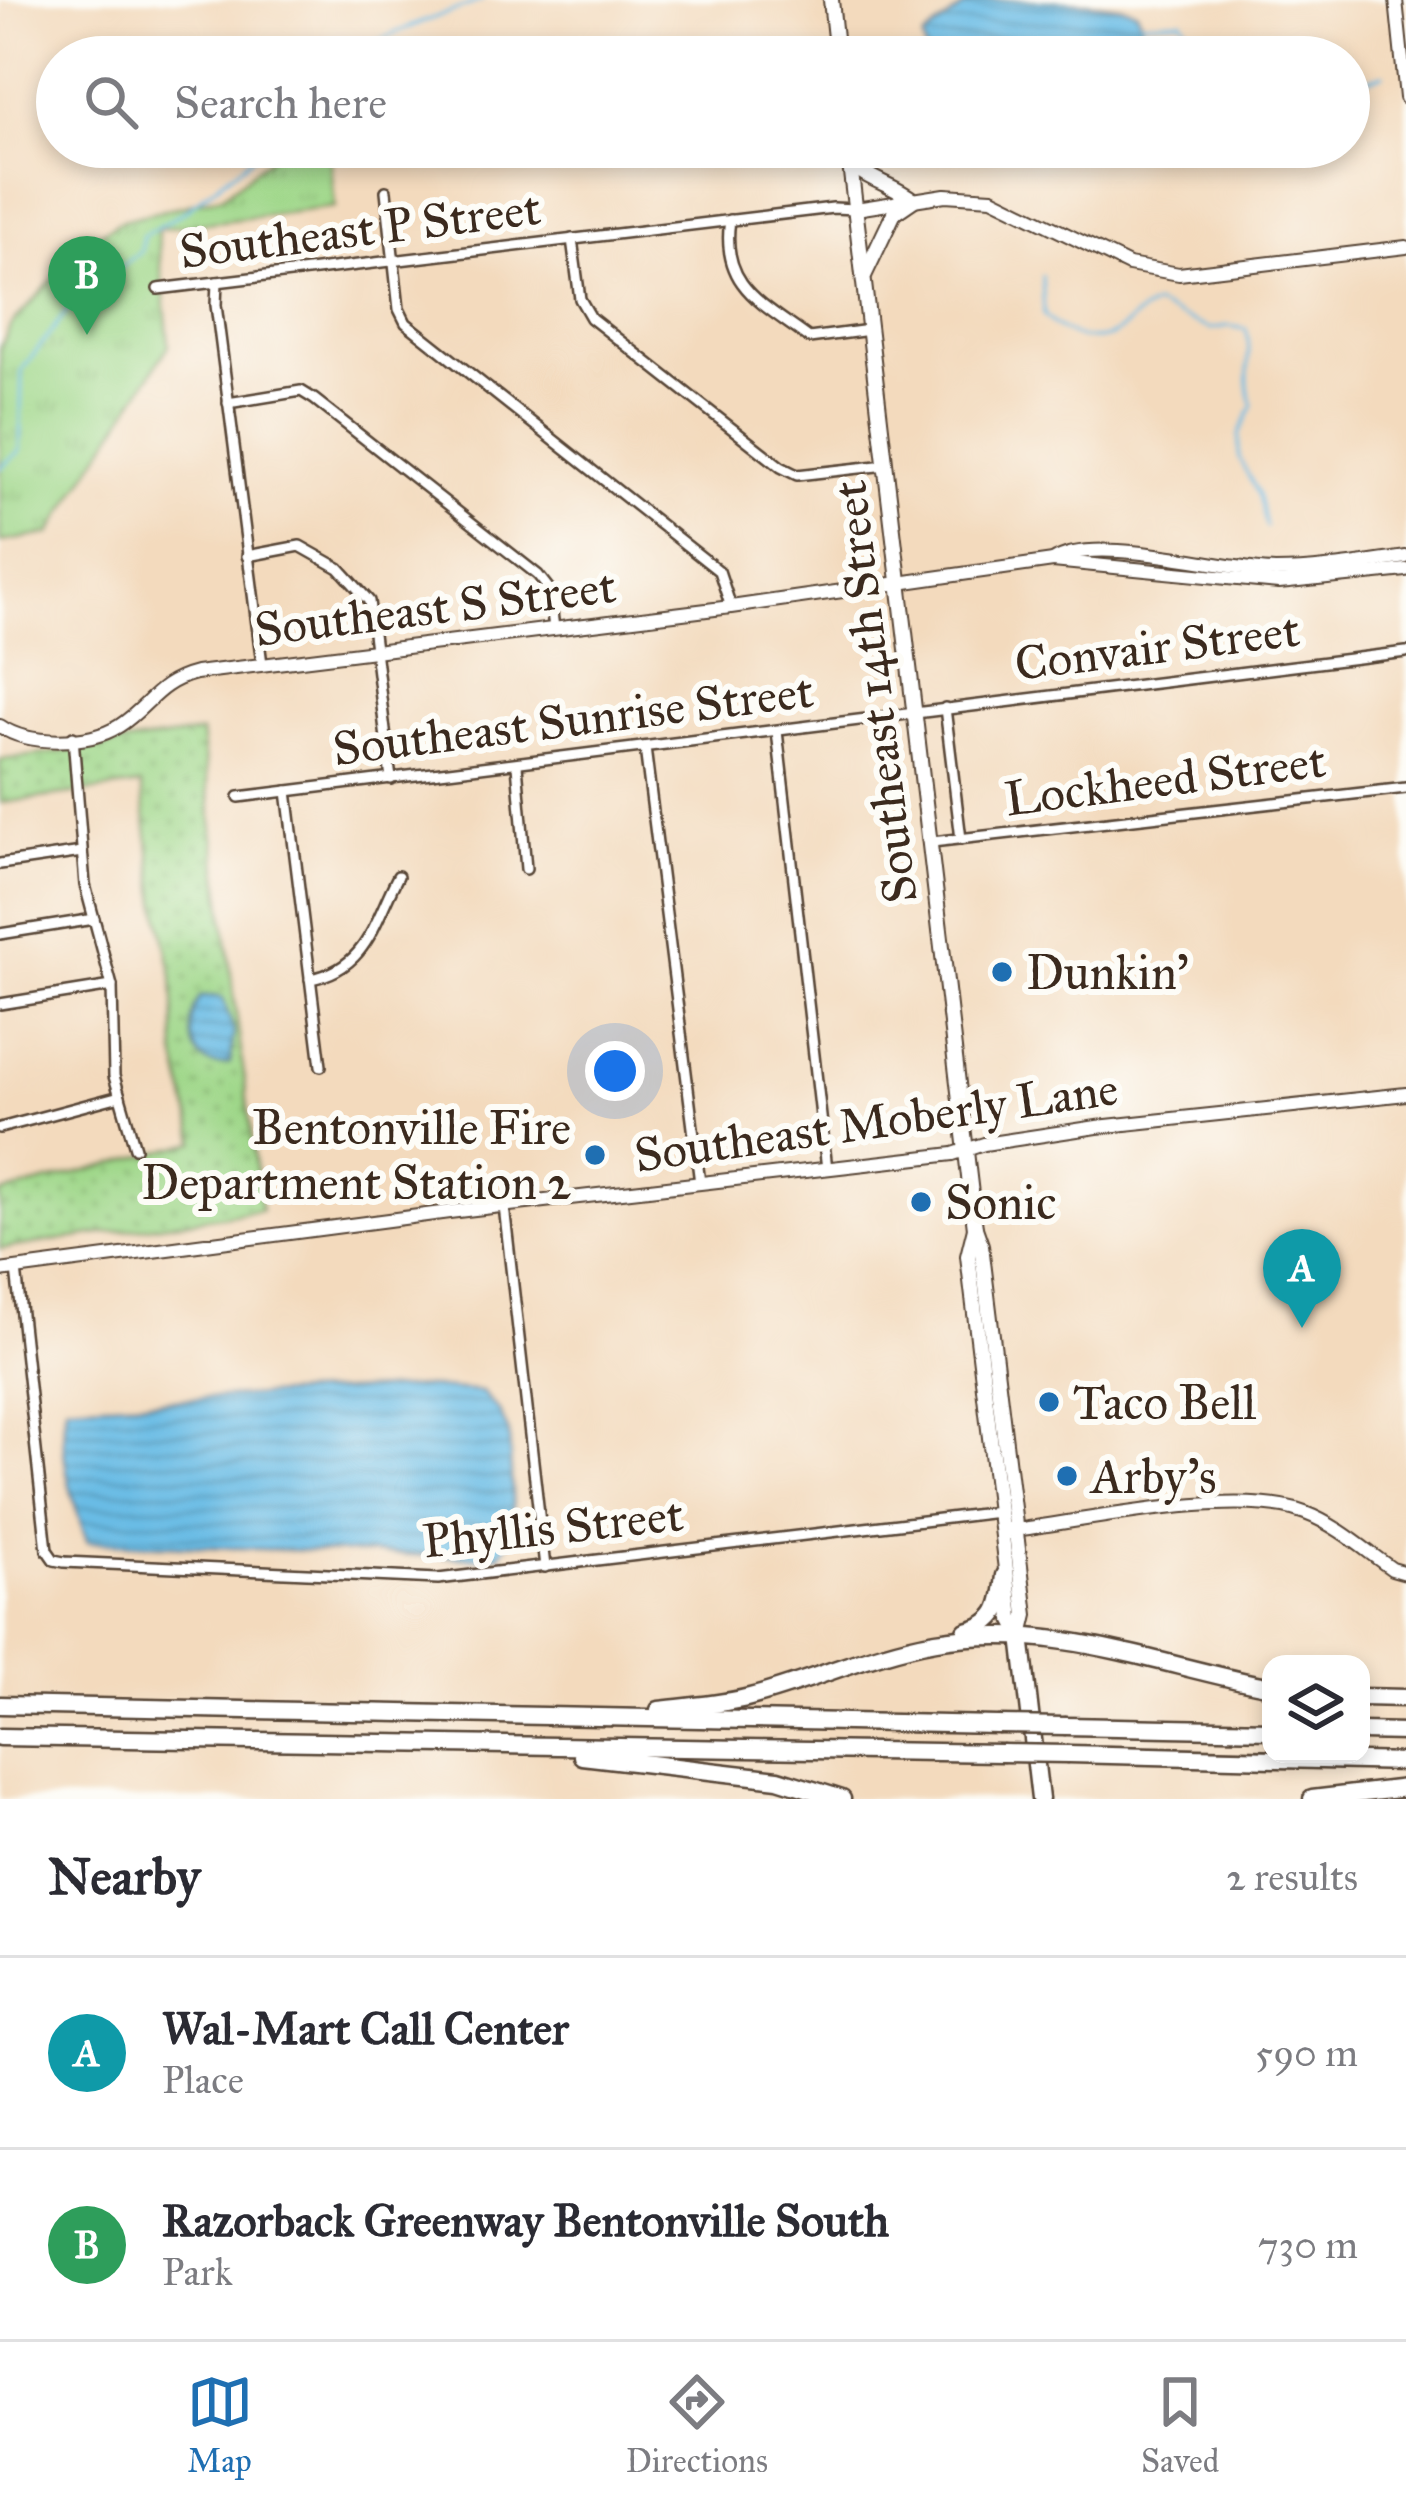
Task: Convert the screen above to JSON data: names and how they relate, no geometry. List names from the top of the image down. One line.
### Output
{"streets":{"highway":["Southeast 14th Street"],"street":["Southeast P Street","Southeast S Street","Convair Street","Southeast Sunrise Street","Lockheed Street","Southeast Moberly Lane","Phyllis Street"]},"crossings":[["Southeast P Street","Southeast 14th Street"],["Southeast S Street","Southeast 14th Street"],["Convair Street","Southeast 14th Street"],["Convair Street","Southeast Sunrise Street"],["Southeast 14th Street","Southeast Sunrise Street"],["Southeast 14th Street","Lockheed Street"],["Southeast 14th Street","Southeast Moberly Lane"],["Southeast 14th Street","Phyllis Street"],["Southeast Moberly Lane","Phyllis Street"]],"places":["Dunkin'","Bentonville Fire Department Station 2","Sonic","Taco Bell","Arby's"],"page":{"search":"Search here","pins":["B","A"],"heading":["Nearby","2 results"],"list":[{"mark":"A","name":"Wal-Mart Call Center","note":"Place","value":"590 m"},{"mark":"B","name":"Razorback Greenway Bentonville South","note":"Park","value":"730 m"}],"nav":["Map","Directions","Saved"]}}
